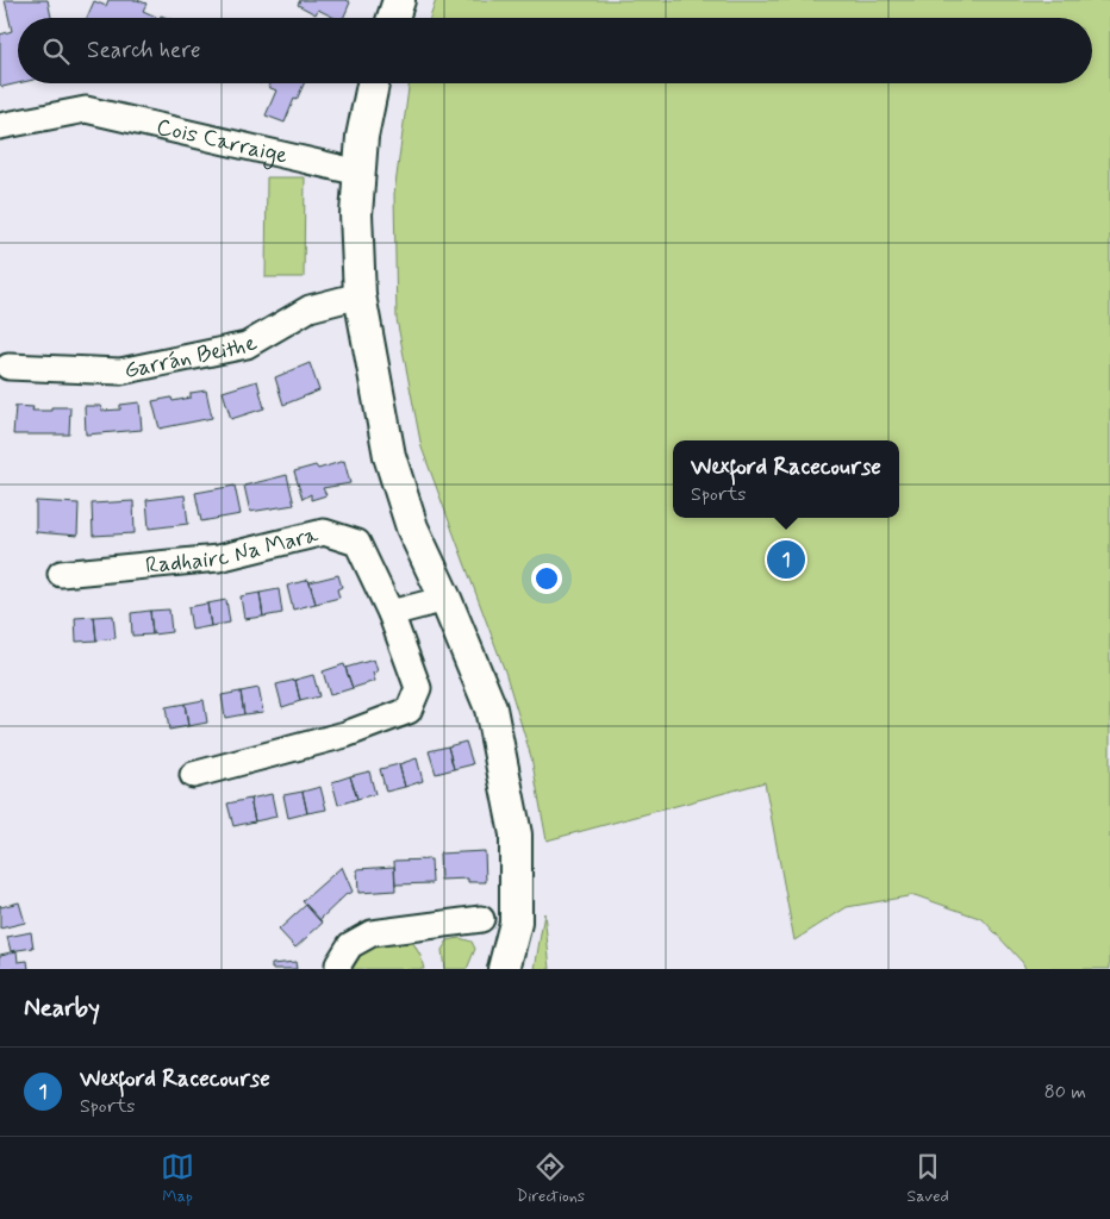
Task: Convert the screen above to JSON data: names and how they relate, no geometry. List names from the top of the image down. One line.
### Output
{"streets":{"street":["Cois Carraige","Garrán Beithe","Radhairc Na Mara"]},"page":{"search":"Search here","popup":["Wexford Racecourse","Sports"],"pins":"1","heading":"Nearby","list":[{"mark":"1","name":"Wexford Racecourse","note":"Sports","value":"80 m"}],"nav":["Map","Directions","Saved"]}}
